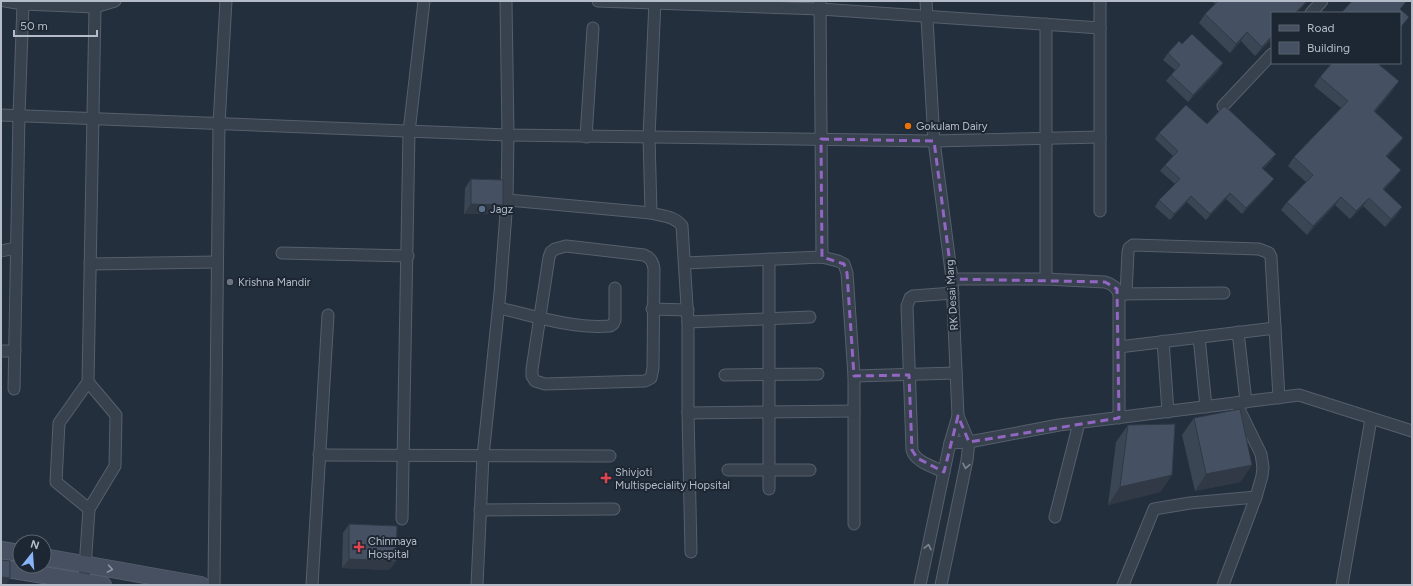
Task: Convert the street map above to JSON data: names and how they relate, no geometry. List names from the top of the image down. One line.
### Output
{"streets":{"street":["RK Desai Marg"]},"places":{"other":["Gokulam Dairy","Jagz","Krishna Mandir"],"health":["Shivjoti Multispeciality Hopsital","Chinmaya Hospital"]},"legend":["Road","Building"],"scale_bar":"50 m","north":"top"}
